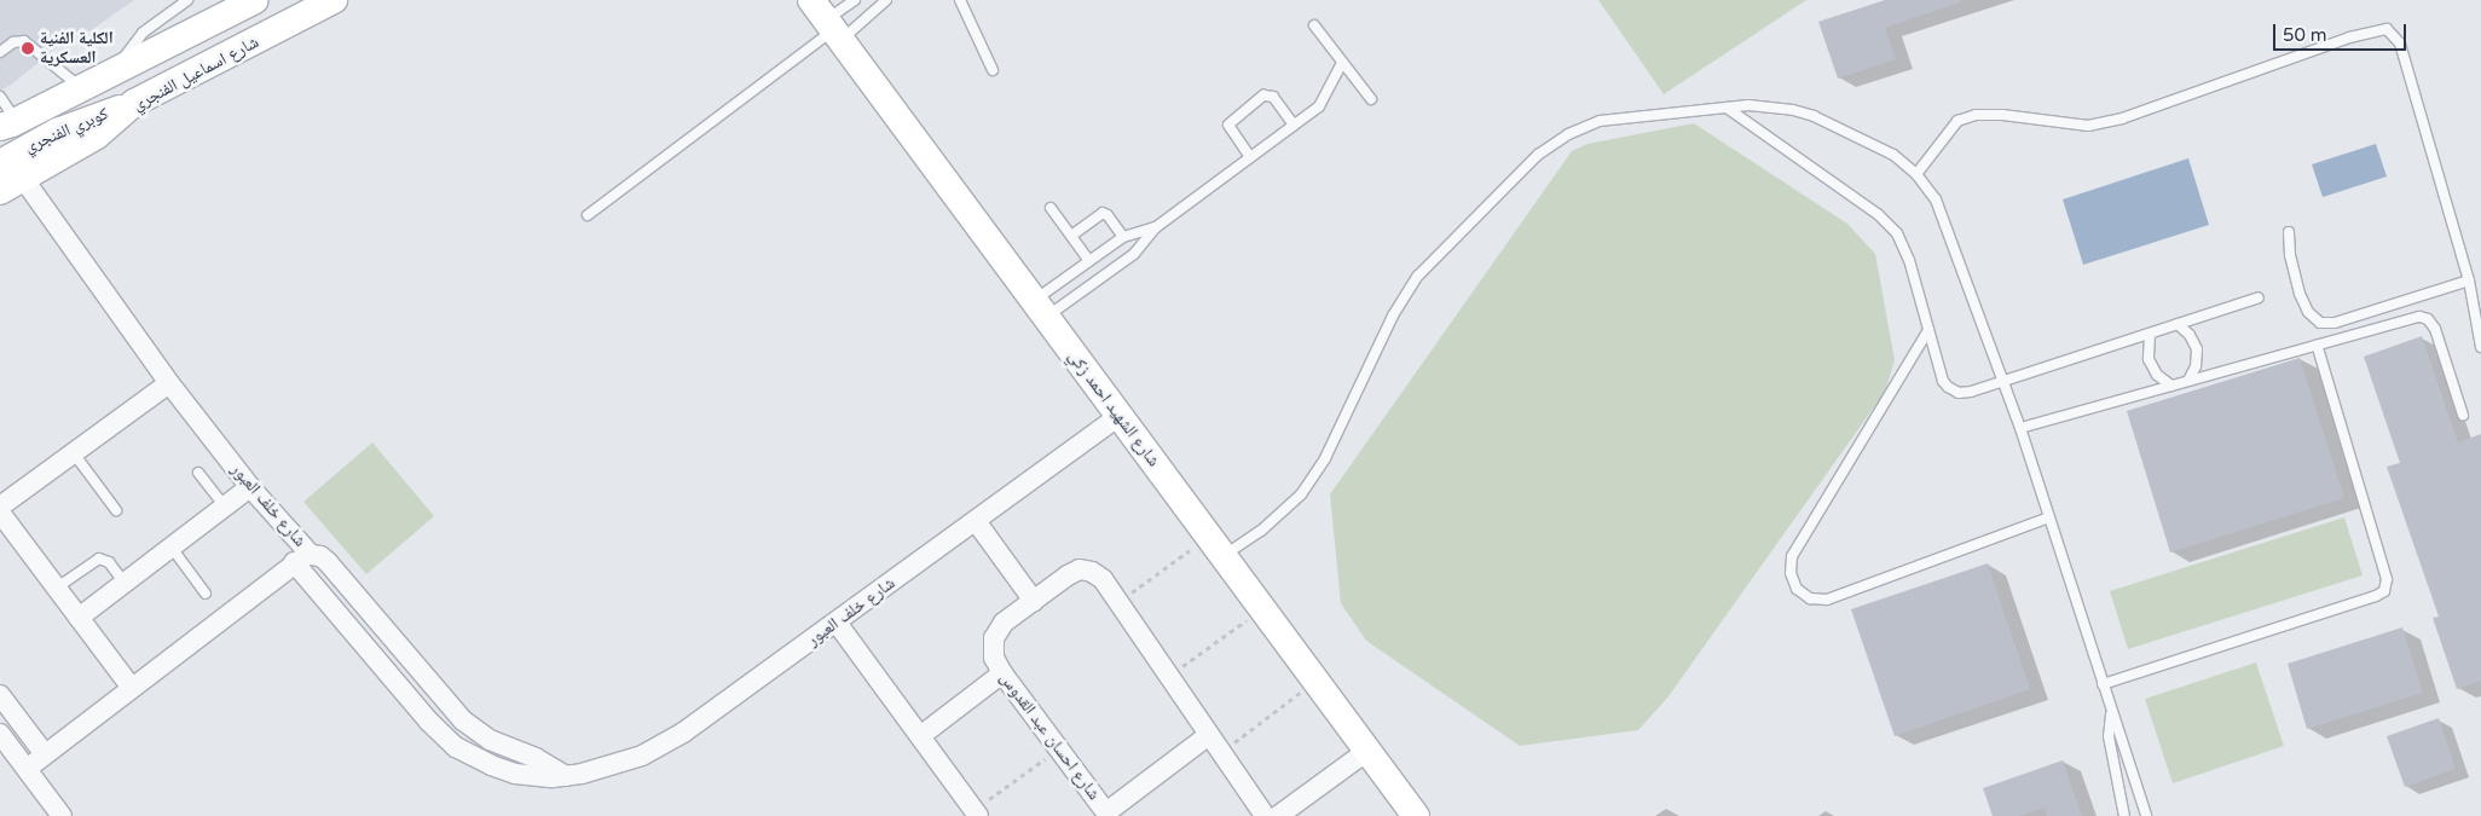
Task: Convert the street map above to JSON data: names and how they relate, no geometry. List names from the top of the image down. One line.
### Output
{"streets":{"street":["شارع اسماعيل الفنجري","شارع الشهيد احمد زكي","شارع خلف العبور","شارع احسان عبد القدوس"]},"crossings":[["شارع اسماعيل الفنجري","شارع خلف العبور"],["شارع الشهيد احمد زكي","شارع خلف العبور"]],"places":["الكلية الفنية العسكرية"],"scale_bar":"50 m"}
